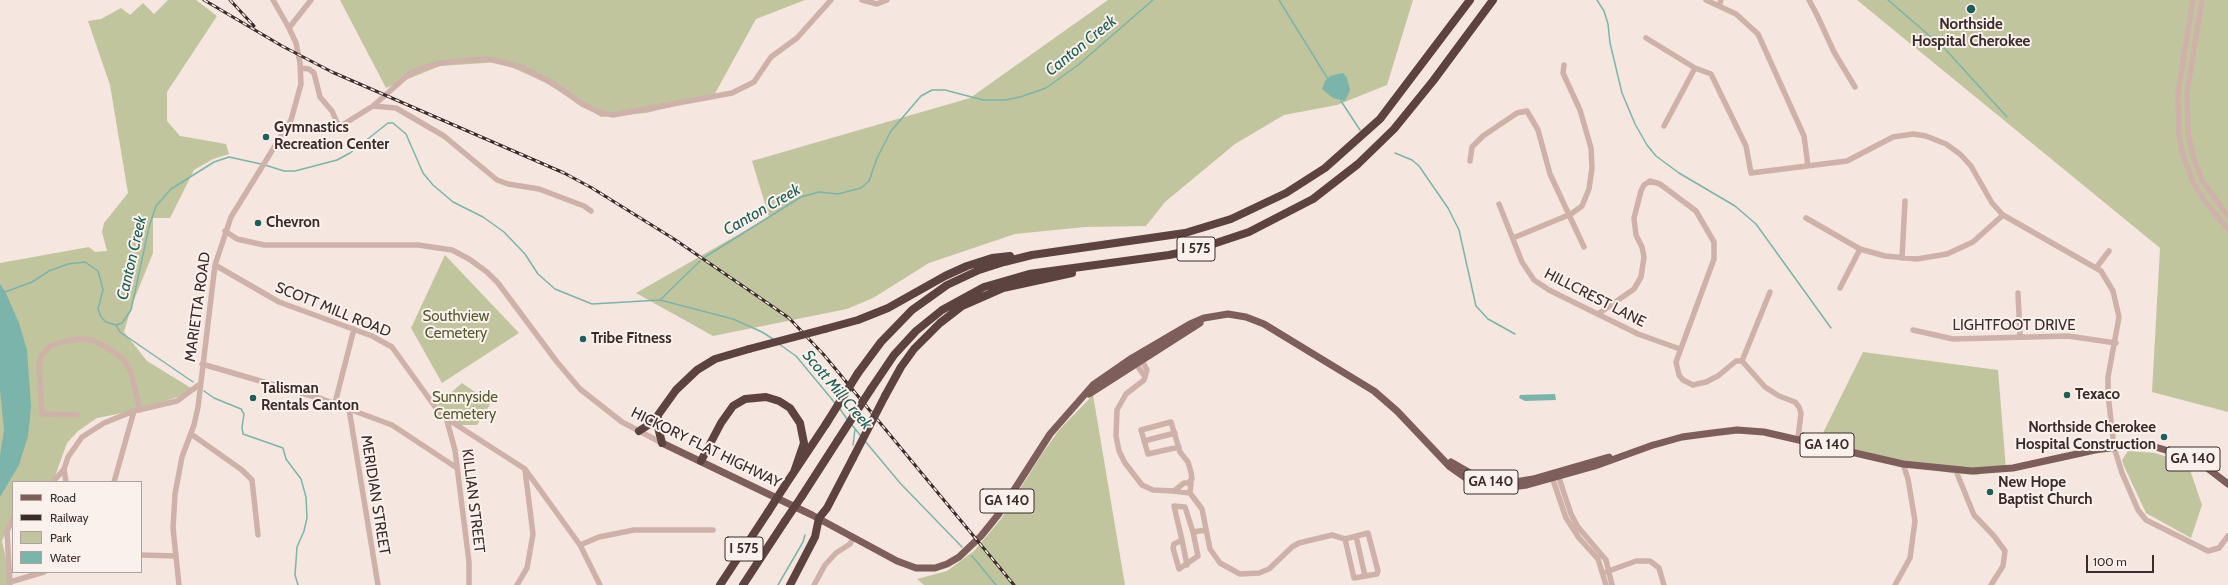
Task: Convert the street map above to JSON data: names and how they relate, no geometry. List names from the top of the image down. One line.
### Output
{"streets":{"highway":["I 575"],"main road":["GA 140","HICKORY FLAT HIGHWAY"],"street":["HILLCREST LANE","MARIETTA ROAD","SCOTT MILL ROAD","LIGHTFOOT DRIVE","MERIDIAN STREET","KILLIAN STREET"]},"crossings":[["MARIETTA ROAD","SCOTT MILL ROAD"],["MARIETTA ROAD","HICKORY FLAT HIGHWAY"],["SCOTT MILL ROAD","KILLIAN STREET"]],"water":["Canton Creek","Scott Mill Creek"],"parks":["Southview Cemetery","Sunnyside Cemetery"],"places":["Northside Hospital Cherokee","Gymnastics Recreation Center","Chevron","Tribe Fitness","Texaco","Talisman Rentals Canton","Northside Cherokee Hospital Construction","New Hope Baptist Church"],"legend":["Road","Railway","Park","Water"],"scale_bar":"100 m"}
